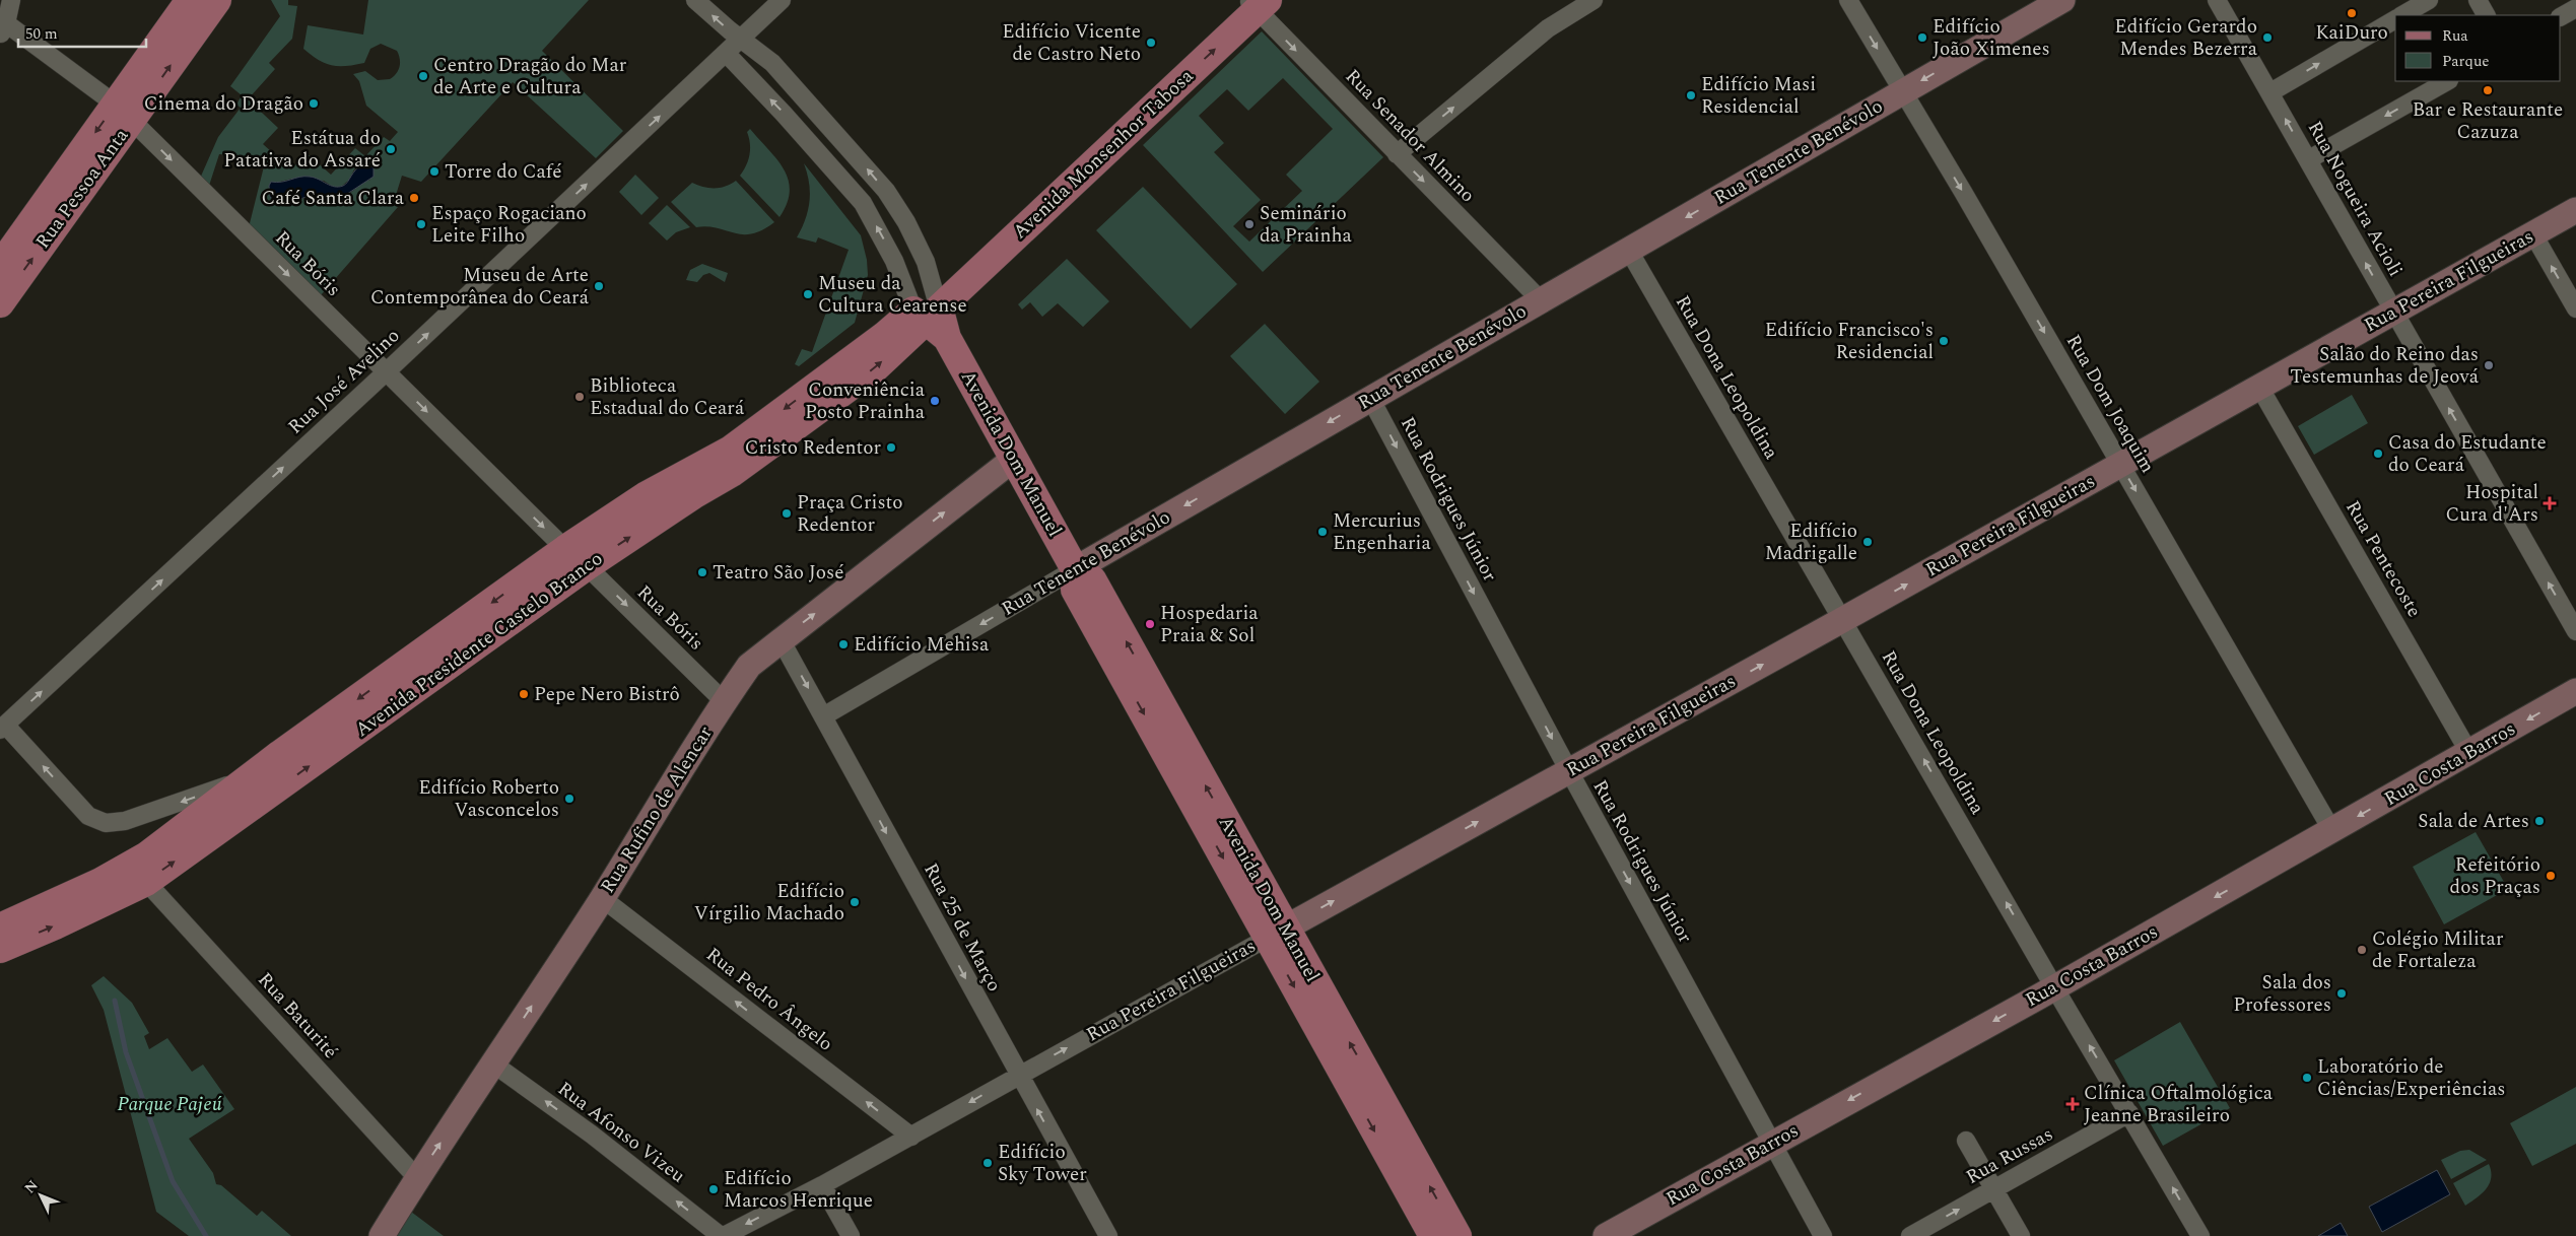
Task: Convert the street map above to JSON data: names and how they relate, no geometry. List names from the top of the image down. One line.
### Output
{"streets":{"main road":["Avenida Monsenhor Tabosa","Rua Pessoa Anta","Avenida Dom Manuel","Avenida Presidente Castelo Branco"],"street":["Rua Senador Almino","Rua Tenente Benévolo","Rua Nogueira Acioli","Rua Bóris","Rua Pereira Filgueiras","Rua Dona Leopoldina","Rua José Avelino","Rua Dom Joaquim","Rua Rodrigues Júnior","Rua Pentecoste","Rua Costa Barros","Rua Rufino de Alencar","Rua 25 de Março","Rua Pedro Ângelo","Rua Baturité","Rua Afonso Vizeu","Rua Russas"]},"crossings":[["Rua Senador Almino","Rua Tenente Benévolo"],["Rua Senador Almino","Avenida Monsenhor Tabosa"],["Rua Tenente Benévolo","Rua Dona Leopoldina"],["Rua Tenente Benévolo","Rua Dom Joaquim"],["Rua Tenente Benévolo","Avenida Dom Manuel"],["Rua Tenente Benévolo","Rua Rodrigues Júnior"],["Rua Tenente Benévolo","Rua 25 de Março"],["Avenida Monsenhor Tabosa","Avenida Dom Manuel"],["Avenida Monsenhor Tabosa","Avenida Presidente Castelo Branco"],["Rua Pessoa Anta","Rua Bóris"],["Rua Nogueira Acioli","Rua Pereira Filgueiras"],["Rua Bóris","Rua José Avelino"],["Rua Bóris","Avenida Presidente Castelo Branco"],["Rua Bóris","Rua Rufino de Alencar"],["Rua Pereira Filgueiras","Rua Dona Leopoldina"],["Rua Pereira Filgueiras","Rua Dom Joaquim"],["Rua Pereira Filgueiras","Avenida Dom Manuel"],["Rua Pereira Filgueiras","Rua Rodrigues Júnior"],["Rua Pereira Filgueiras","Rua Pentecoste"],["Rua Pereira Filgueiras","Rua 25 de Março"],["Rua Pereira Filgueiras","Rua Pedro Ângelo"],["Rua Pereira Filgueiras","Rua Afonso Vizeu"],["Rua Dona Leopoldina","Rua Costa Barros"],["Rua Dona Leopoldina","Rua Russas"],["Rua Dom Joaquim","Rua Costa Barros"],["Avenida Dom Manuel","Avenida Presidente Castelo Branco"],["Avenida Dom Manuel","Rua Rufino de Alencar"],["Rua Rodrigues Júnior","Rua Costa Barros"],["Rua Pentecoste","Rua Costa Barros"],["Avenida Presidente Castelo Branco","Rua Baturité"],["Rua Rufino de Alencar","Rua 25 de Março"],["Rua Rufino de Alencar","Rua Pedro Ângelo"],["Rua Rufino de Alencar","Rua Baturité"],["Rua Rufino de Alencar","Rua Afonso Vizeu"]],"one_way":["Rua Senador Almino","Rua Tenente Benévolo","Avenida Monsenhor Tabosa","Rua Nogueira Acioli","Rua Bóris","Rua Dona Leopoldina","Rua José Avelino","Rua Dom Joaquim","Rua Rodrigues Júnior","Rua Costa Barros","Rua Rufino de Alencar","Rua Pedro Ângelo","Rua Afonso Vizeu","Rua Russas"],"parks":["Parque Pajeú"],"places":{"other":["KaiDuro","Edifício João Ximenes","Edifício Gerardo Mendes Bezerra","Edifício Vicente de Castro Neto","Centro Dragão do Mar de Arte e Cultura","Bar e Restaurante Cazuza","Edifício Masi Residencial","Cinema do Dragão","Estátua do Patativa do Assaré","Torre do Café","Café Santa Clara","Espaço Rogaciano Leite Filho","Seminário da Prainha","Museu de Arte Contemporânea do Ceará","Museu da Cultura Cearense","Edifício Francisco's Residencial","Salão do Reino das Testemunhas de Jeová","Biblioteca Estadual do Ceará","Conveniência Posto Prainha","Cristo Redentor","Casa do Estudante do Ceará","Praça Cristo Redentor","Mercurius Engenharia","Edifício Madrigalle","Teatro São José","Hospedaria Praia & Sol","Edifício Mehisa","Pepe Nero Bistrô","Edifício Roberto Vasconcelos","Sala de Artes","Refeitório dos Praças","Edifício Vírgilio Machado","Colégio Militar de Fortaleza","Sala dos Professores","Laboratório de Ciências/Experiências","Edifício Sky Tower","Edifício Marcos Henrique"],"health":["Hospital Cura d'Ars","Clínica Oftalmológica Jeanne Brasileiro"]},"legend":["Rua","Parque"],"scale_bar":"50 m","north":"top left"}
